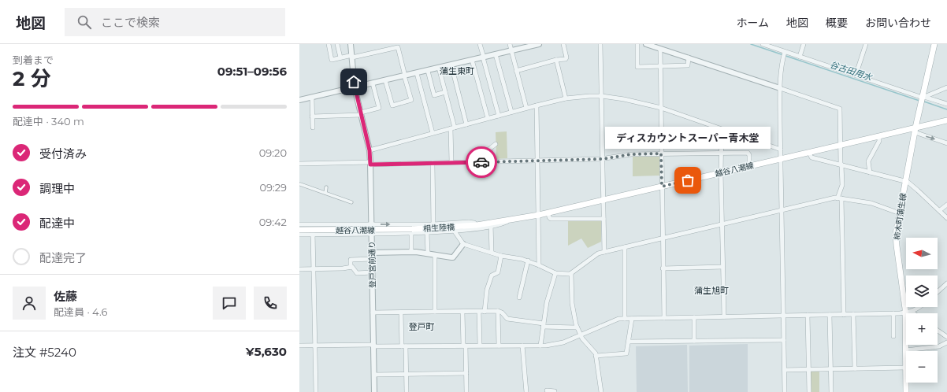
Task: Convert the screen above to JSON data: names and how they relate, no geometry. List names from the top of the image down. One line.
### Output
{"streets":{"main road":["越谷八潮線","柿木町蒲生線","相生陸橋"],"street":["登戸宮前通り"]},"crossings":[["越谷八潮線","柿木町蒲生線"],["越谷八潮線","相生陸橋"]],"districts":["蒲生東町","蒲生旭町","登戸町"],"water":["谷古田用水"],"places":["ディスカウントスーパー青木堂"],"north":"left","page":{"header":"地図","search":"ここで検索","nav":["ホーム","地図","概要","お問い合わせ"],"heading":["2 分","到着まで","09:51–09:56"],"panel":["佐藤","配達員 · 4.6","注文 #5240","¥5,630"],"bar":"配達中 · 340 m","bubble":"ディスカウントスーパー青木堂","list":[["受付済み","09:20"],["調理中","09:29"],["配達中","09:42"],"配達完了"],"map_buttons":["+","−"]}}
